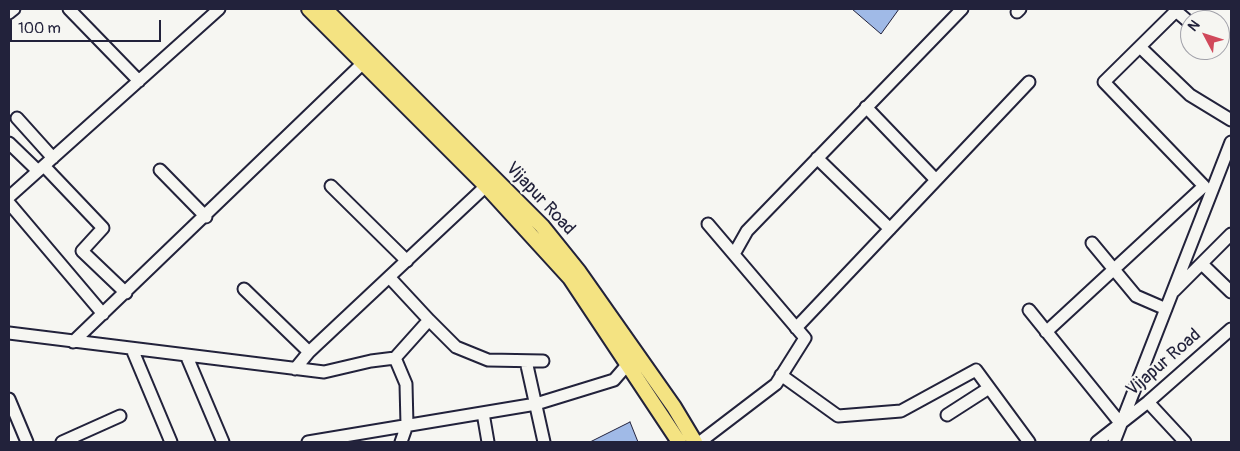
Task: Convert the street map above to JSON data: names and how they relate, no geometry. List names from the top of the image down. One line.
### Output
{"streets":{"main road":["Vijapur Road"]},"scale_bar":"100 m","north":"top left"}
